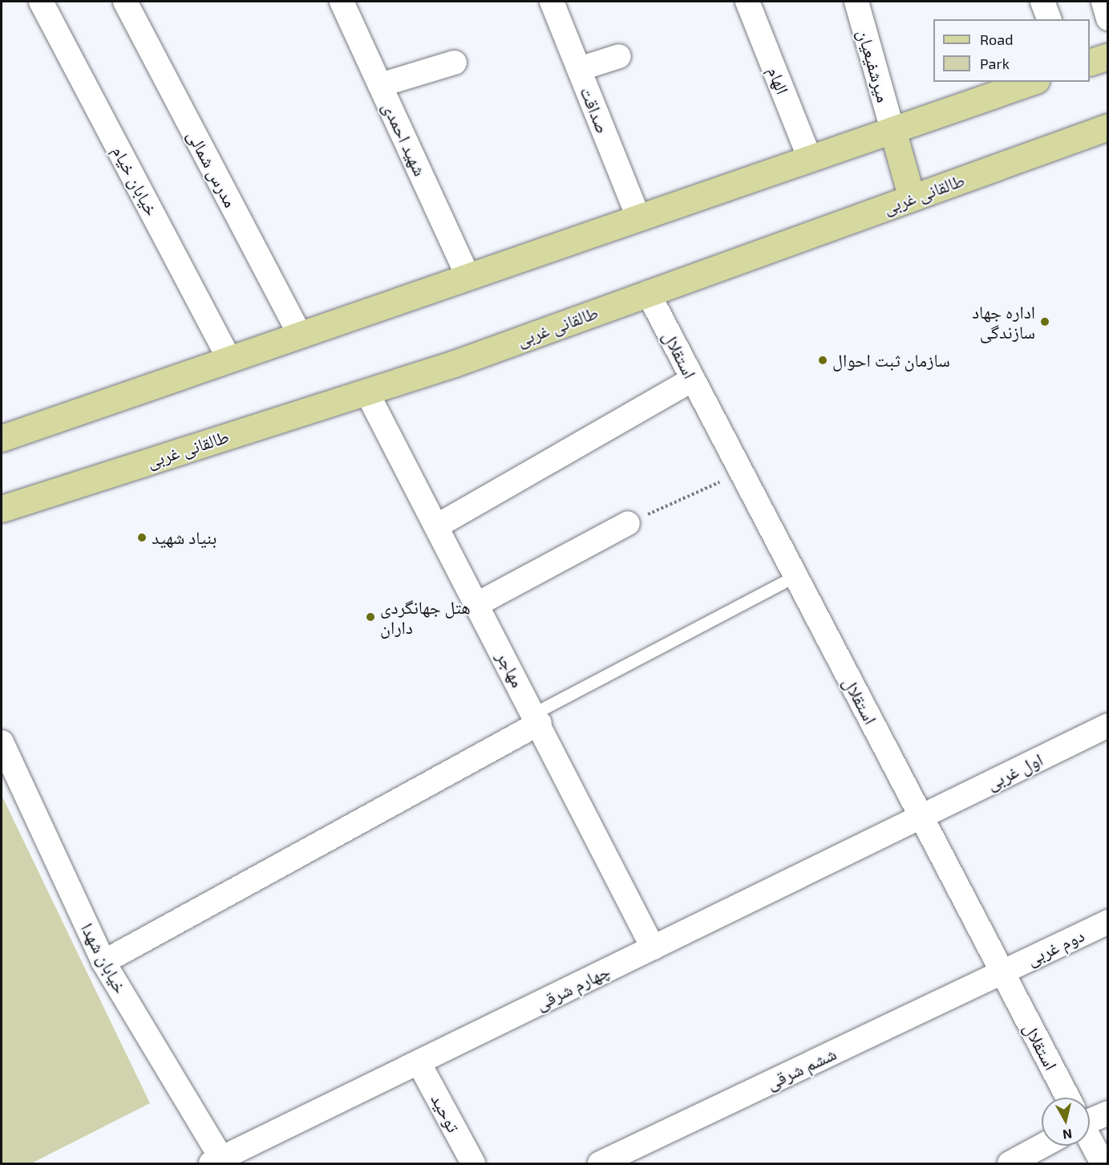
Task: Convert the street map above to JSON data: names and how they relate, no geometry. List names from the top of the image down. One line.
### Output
{"streets":{"main road":["طالقانی غربی"],"street":["میرشفیعیان","الهام","صداقت","شهید احمدی","مدرس شمالی","خیابان خیام","استقلال","مهاجر","اول غربی","دوم غربی","خیابان شهدا","چهارم شرقی","ششم شرقی","توحید"]},"crossings":[["طالقانی غربی","استقلال"],["طالقانی غربی","مهاجر"],["استقلال","اول غربی"],["استقلال","دوم غربی"],["استقلال","چهارم شرقی"],["استقلال","ششم شرقی"],["مهاجر","چهارم شرقی"],["اول غربی","چهارم شرقی"],["دوم غربی","ششم شرقی"],["خیابان شهدا","چهارم شرقی"],["چهارم شرقی","توحید"]],"places":["اداره جهاد سازندگی","سازمان ثبت احوال","بنیاد شهید","هتل جهانگردی داران"],"legend":["Road","Park"],"north":"bottom"}
